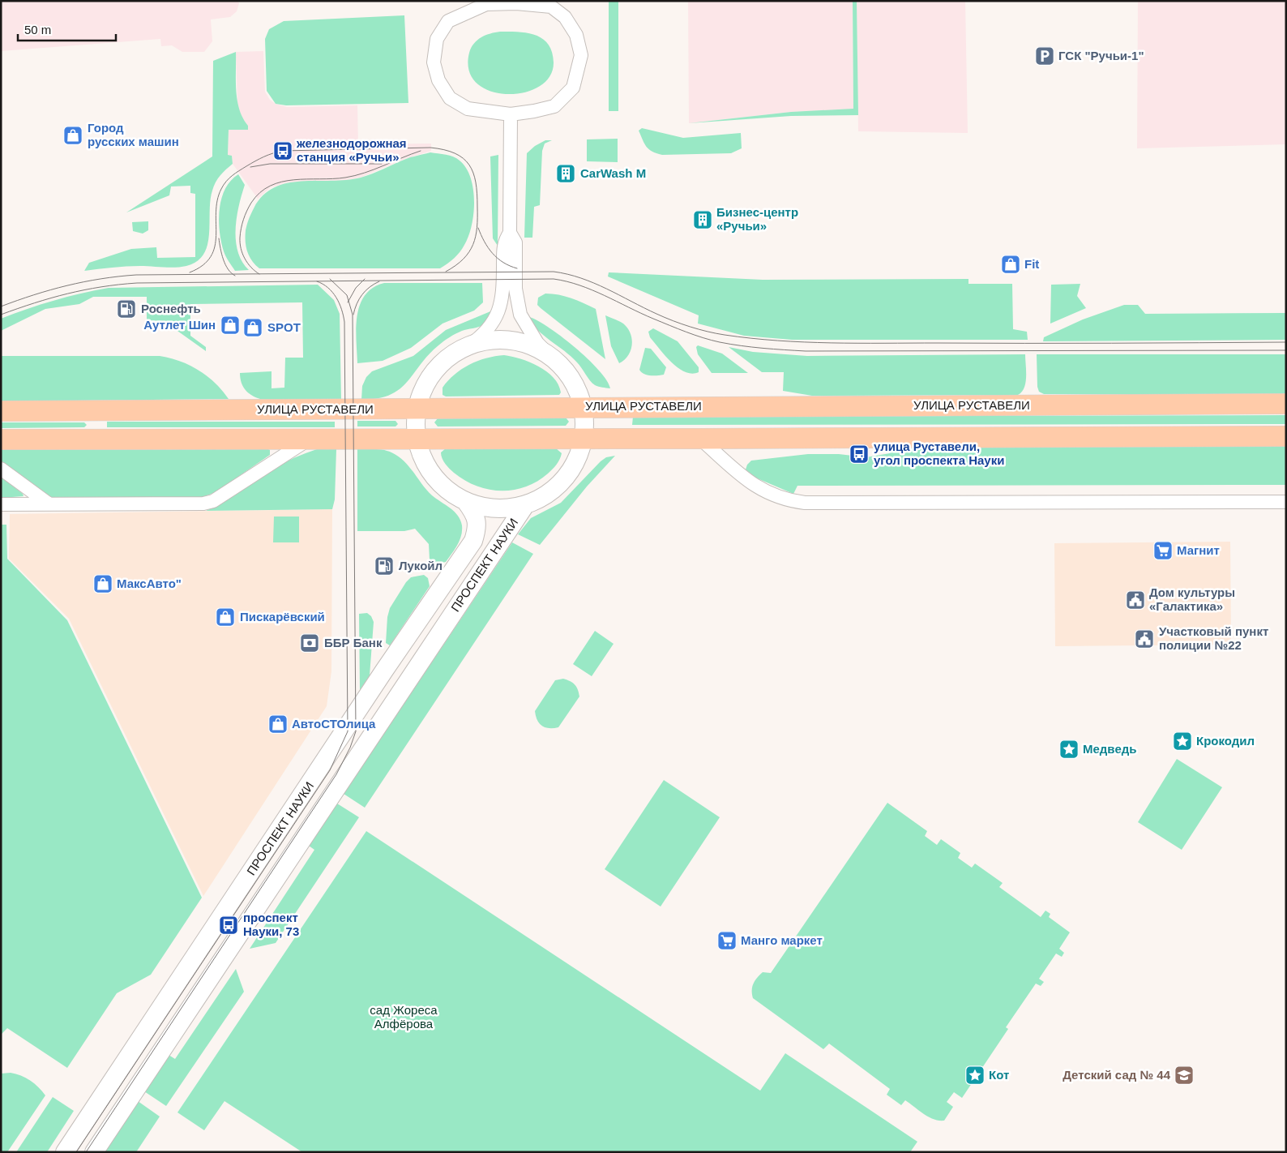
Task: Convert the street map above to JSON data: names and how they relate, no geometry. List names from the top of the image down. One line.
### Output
{"streets":{"main road":["УЛИЦА РУСТАВЕЛИ","ПРОСПЕКТ НАУКИ"]},"crossings":[["УЛИЦА РУСТАВЕЛИ","ПРОСПЕКТ НАУКИ"]],"parks":["сад Жореса Алфёрова"],"places":{"parking":["ГСК \"Ручьи-1\""],"shop":["Город русских машин","Fit","Аутлет Шин","SPOT","МаксАвто\"","Пискарёвский","АвтоСТОлица"],"bus stop":["железнодорожная станция «Ручьи»","улица Руставели, угол проспекта Науки","проспект Науки, 73"],"building":["CarWash M","Бизнес-центр «Ручьи»"],"fuel station":["Роснефть","Лукойл"],"supermarket":["Магнит","Манго маркет"],"public building":["Дом культуры «Галактика»","Участковый пункт полиции №22"],"bank":["ББР Банк"],"place":["Крокодил","Медведь","Кот"],"school or university":["Детский сад № 44"]},"scale_bar":"50 m"}
